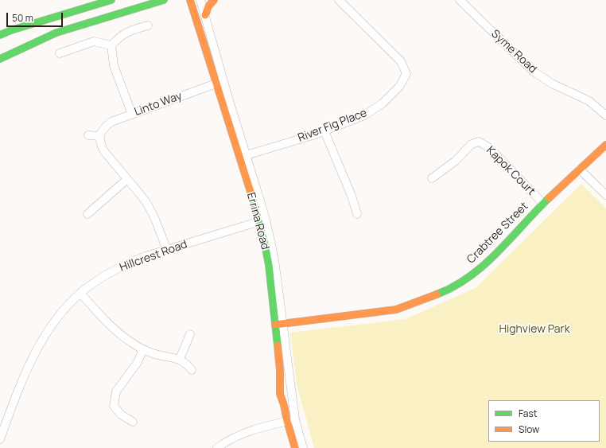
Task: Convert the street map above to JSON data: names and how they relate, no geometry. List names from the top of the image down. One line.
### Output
{"streets":{"street":["Syme Road","Linto Way","River Fig Place","Kapok Court","Errina Road","Crabtree Street","Hillcrest Road"]},"crossings":[["Linto Way","Errina Road"],["River Fig Place","Errina Road"],["Kapok Court","Crabtree Street"],["Errina Road","Crabtree Street"],["Errina Road","Hillcrest Road"]],"parks":["Highview Park"],"legend":["Fast","Slow"],"scale_bar":"50 m"}
